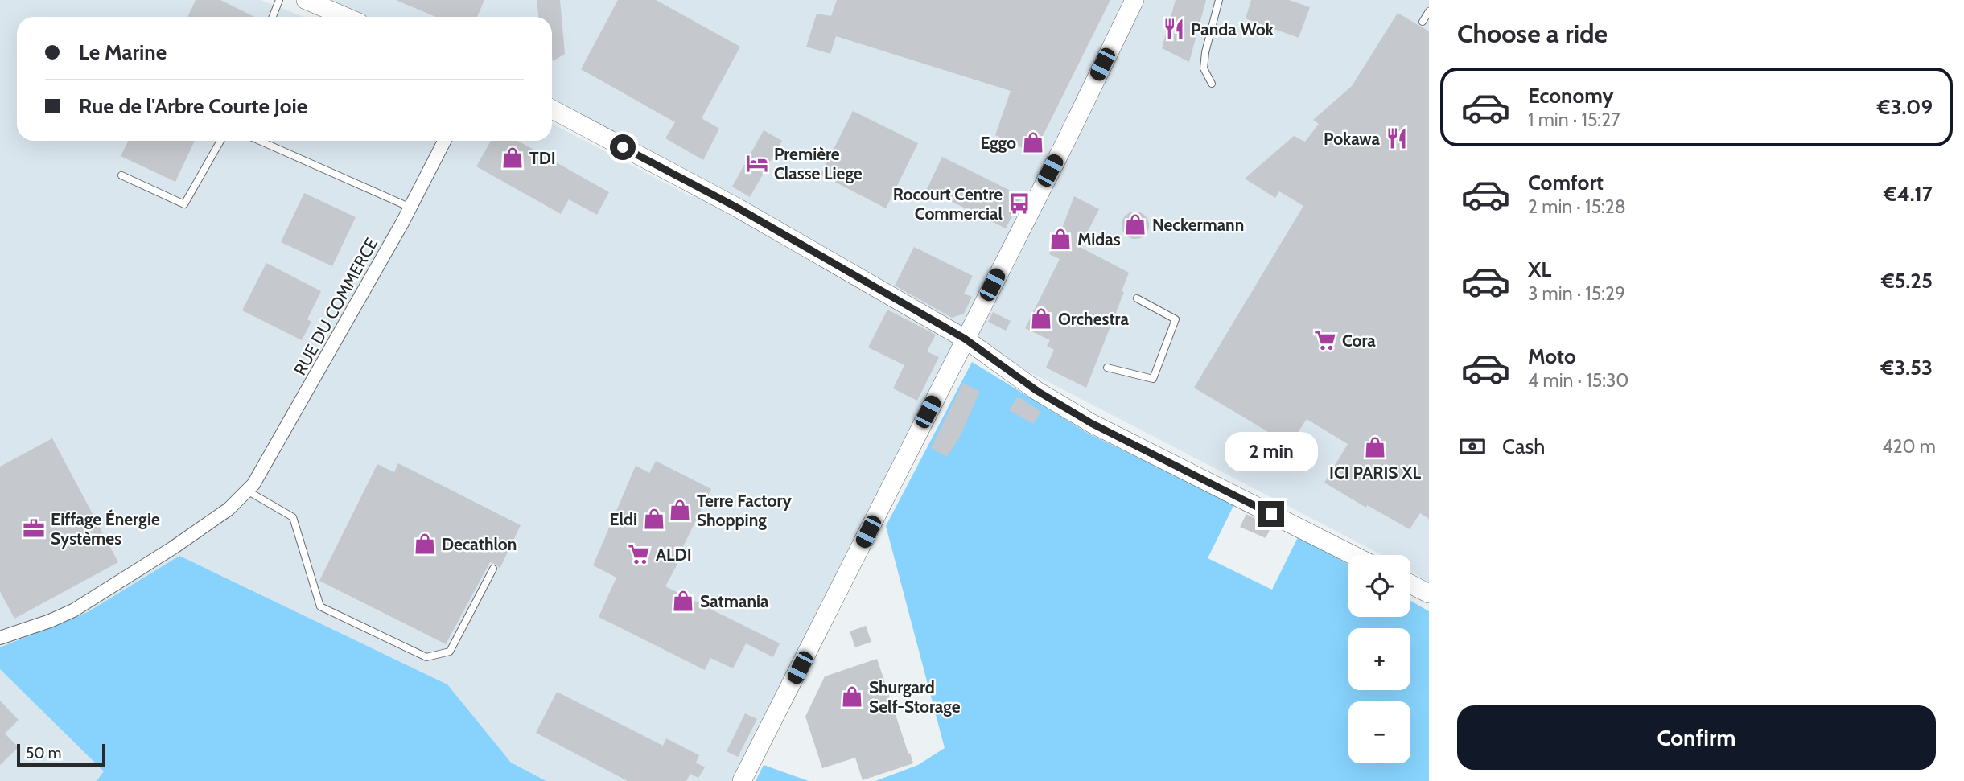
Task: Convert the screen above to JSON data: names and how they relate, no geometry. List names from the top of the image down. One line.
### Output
{"streets":{"street":["RUE DU COMMERCE"]},"places":{"restaurant":["Panda Wok","Pokawa"],"shop":["Eggo","TDI","Neckermann","Midas","Orchestra","ICI PARIS XL","Terre Factory Shopping","Eldi","Decathlon","Satmania","Shurgard Self-Storage"],"hotel":["Première Classe Liege"],"bus stop":["Rocourt Centre Commercial"],"supermarket":["Cora","ALDI"],"office":["Eiffage Énergie Systèmes"]},"scale_bar":"50 m","page":{"heading":"Choose a ride","banner":["Le Marine","Rue de l'Arbre Courte Joie"],"list":[{"name":"Economy","note":"1 min · 15:27","value":"€3.09"},{"name":"Comfort","note":"2 min · 15:28","value":"€4.17"},{"name":"XL","note":"3 min · 15:29","value":"€5.25"},{"name":"Moto","note":"4 min · 15:30","value":"€3.53"}],"pay":["Cash","420 m"],"bubble":"2 min","map_buttons":["+","−"],"buttons":"Confirm","scale":"50 m"}}
